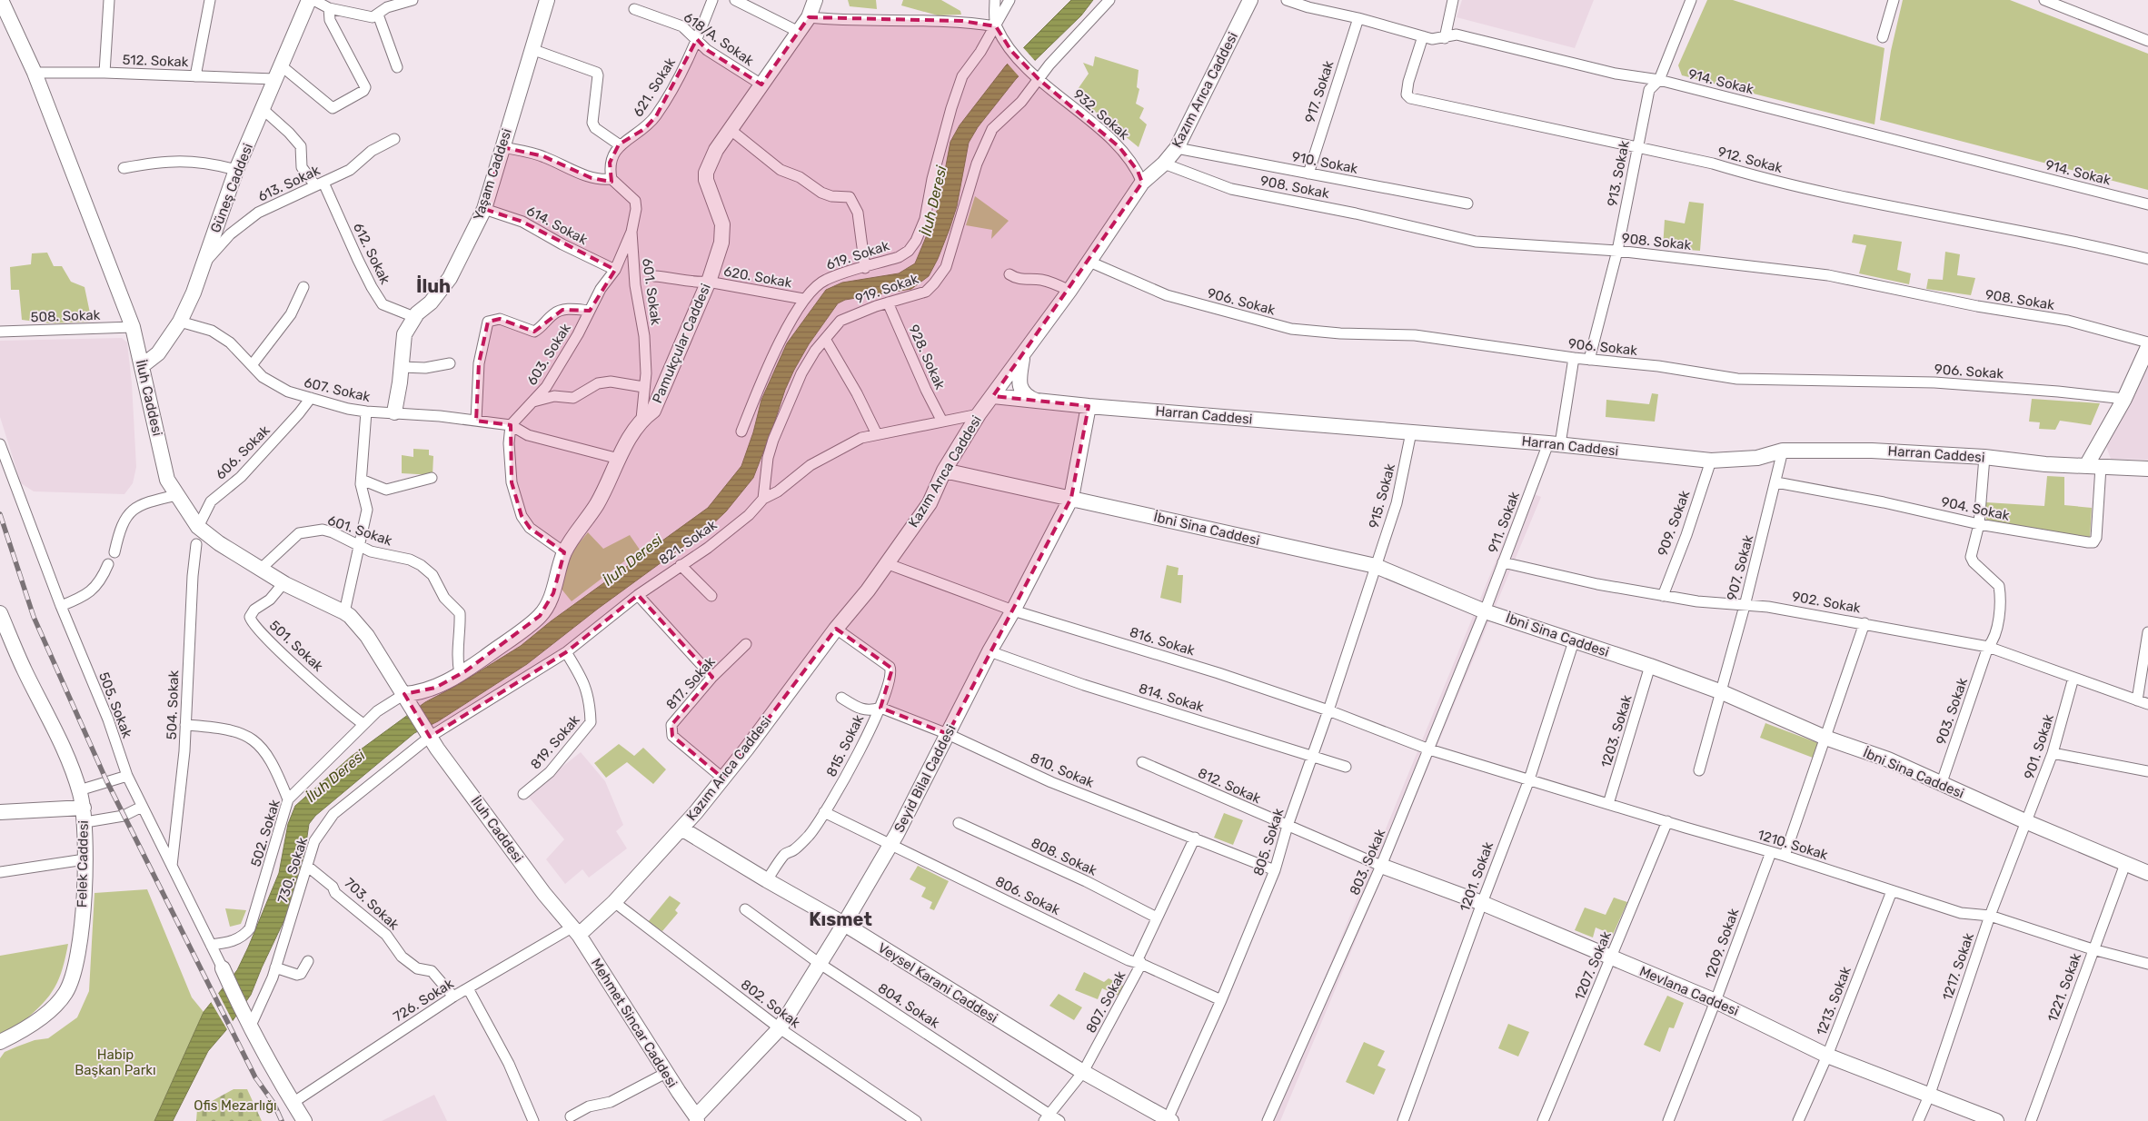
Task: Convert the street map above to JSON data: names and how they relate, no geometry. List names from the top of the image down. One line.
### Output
{"streets":{"street":["618/A. Sokak","512. Sokak","914. Sokak","621. Sokak","Kazım Arıca Caddesi","917. Sokak","932. Sokak","912. Sokak","910. Sokak","913. Sokak","Yaşam Caddesi","613. Sokak","908. Sokak","Güneş Caddesi","614. Sokak","612. Sokak","619. Sokak","620. Sokak","919. Sokak","601. Sokak","906. Sokak","508. Sokak","Pamukçular Caddesi","603. Sokak","928. Sokak","607. Sokak","İluh Caddesi","Harran Caddesi","606. Sokak","915. Sokak","904. Sokak","911. Sokak","909. Sokak","İbni Sina Caddesi","821. Sokak","907. Sokak","902. Sokak","816. Sokak","501. Sokak","817. Sokak","814. Sokak","505. Sokak","504. Sokak","903. Sokak","1203. Sokak","819. Sokak","815. Sokak","901. Sokak","810. Sokak","Seyid Bilal Caddesi","812. Sokak","502. Sokak","805. Sokak","1210. Sokak","808. Sokak","803. Sokak","Felek Caddesi","730. Sokak","1201. Sokak","806. Sokak","703. Sokak","1209. Sokak","1207. Sokak","1217. Sokak","Veysel Karani Caddesi","1221. Sokak","Mevlana Caddesi","726. Sokak","1213. Sokak","807. Sokak","802. Sokak","804. Sokak","Mehmet Sincar Caddesi"]},"crossings":[["618/A. Sokak","621. Sokak"],["618/A. Sokak","Pamukçular Caddesi"],["512. Sokak","Güneş Caddesi"],["512. Sokak","İluh Caddesi"],["914. Sokak","917. Sokak"],["914. Sokak","912. Sokak"],["914. Sokak","913. Sokak"],["Kazım Arıca Caddesi","932. Sokak"],["Kazım Arıca Caddesi","910. Sokak"],["Kazım Arıca Caddesi","908. Sokak"],["Kazım Arıca Caddesi","906. Sokak"],["Kazım Arıca Caddesi","İluh Caddesi"],["Kazım Arıca Caddesi","Harran Caddesi"],["Kazım Arıca Caddesi","İbni Sina Caddesi"],["Kazım Arıca Caddesi","821. Sokak"],["Kazım Arıca Caddesi","816. Sokak"],["Kazım Arıca Caddesi","817. Sokak"],["Kazım Arıca Caddesi","815. Sokak"],["Kazım Arıca Caddesi","Veysel Karani Caddesi"],["Kazım Arıca Caddesi","726. Sokak"],["Kazım Arıca Caddesi","802. Sokak"],["Kazım Arıca Caddesi","Mehmet Sincar Caddesi"],["917. Sokak","910. Sokak"],["932. Sokak","619. Sokak"],["932. Sokak","919. Sokak"],["912. Sokak","913. Sokak"],["913. Sokak","908. Sokak"],["913. Sokak","906. Sokak"],["Yaşam Caddesi","614. Sokak"],["Yaşam Caddesi","612. Sokak"],["Yaşam Caddesi","607. Sokak"],["613. Sokak","Güneş Caddesi"],["613. Sokak","612. Sokak"],["Güneş Caddesi","612. Sokak"],["Güneş Caddesi","607. Sokak"],["Güneş Caddesi","İluh Caddesi"],["614. Sokak","603. Sokak"],["619. Sokak","620. Sokak"],["620. Sokak","Pamukçular Caddesi"],["919. Sokak","928. Sokak"],["919. Sokak","821. Sokak"],["601. Sokak","Pamukçular Caddesi"],["601. Sokak","603. Sokak"],["601. Sokak","İluh Caddesi"],["508. Sokak","İluh Caddesi"],["Pamukçular Caddesi","İluh Caddesi"],["Pamukçular Caddesi","502. Sokak"],["603. Sokak","607. Sokak"],["928. Sokak","821. Sokak"],["607. Sokak","606. Sokak"],["İluh Caddesi","606. Sokak"],["İluh Caddesi","821. Sokak"],["İluh Caddesi","501. Sokak"],["İluh Caddesi","502. Sokak"],["İluh Caddesi","730. Sokak"],["İluh Caddesi","726. Sokak"],["İluh Caddesi","Mehmet Sincar Caddesi"],["Harran Caddesi","915. Sokak"],["Harran Caddesi","904. Sokak"],["Harran Caddesi","911. Sokak"],["Harran Caddesi","909. Sokak"],["Harran Caddesi","907. Sokak"],["Harran Caddesi","Seyid Bilal Caddesi"],["915. Sokak","İbni Sina Caddesi"],["915. Sokak","805. Sokak"],["904. Sokak","907. Sokak"],["904. Sokak","903. Sokak"],["911. Sokak","İbni Sina Caddesi"],["911. Sokak","902. Sokak"],["911. Sokak","803. Sokak"],["909. Sokak","902. Sokak"],["İbni Sina Caddesi","907. Sokak"],["İbni Sina Caddesi","903. Sokak"],["İbni Sina Caddesi","1203. Sokak"],["İbni Sina Caddesi","901. Sokak"],["İbni Sina Caddesi","Seyid Bilal Caddesi"],["İbni Sina Caddesi","805. Sokak"],["İbni Sina Caddesi","803. Sokak"],["İbni Sina Caddesi","1201. Sokak"],["İbni Sina Caddesi","1217. Sokak"],["İbni Sina Caddesi","1221. Sokak"],["821. Sokak","819. Sokak"],["821. Sokak","730. Sokak"],["907. Sokak","902. Sokak"],["902. Sokak","903. Sokak"],["902. Sokak","901. Sokak"],["816. Sokak","Seyid Bilal Caddesi"],["816. Sokak","805. Sokak"],["816. Sokak","1210. Sokak"],["816. Sokak","803. Sokak"],["501. Sokak","502. Sokak"],["814. Sokak","Seyid Bilal Caddesi"],["814. Sokak","805. Sokak"],["505. Sokak","504. Sokak"],["505. Sokak","502. Sokak"],["1203. Sokak","1210. Sokak"],["815. Sokak","810. Sokak"],["815. Sokak","806. Sokak"],["815. Sokak","Veysel Karani Caddesi"],["901. Sokak","1217. Sokak"],["810. Sokak","Seyid Bilal Caddesi"],["810. Sokak","805. Sokak"],["810. Sokak","807. Sokak"],["Seyid Bilal Caddesi","806. Sokak"],["Seyid Bilal Caddesi","Veysel Karani Caddesi"],["Seyid Bilal Caddesi","802. Sokak"],["Seyid Bilal Caddesi","804. Sokak"],["Seyid Bilal Caddesi","Mehmet Sincar Caddesi"],["812. Sokak","805. Sokak"],["812. Sokak","803. Sokak"],["812. Sokak","Mevlana Caddesi"],["805. Sokak","806. Sokak"],["805. Sokak","Veysel Karani Caddesi"],["1210. Sokak","803. Sokak"],["1210. Sokak","1201. Sokak"],["1210. Sokak","1209. Sokak"],["1210. Sokak","1207. Sokak"],["1210. Sokak","1217. Sokak"],["1210. Sokak","1221. Sokak"],["1210. Sokak","1213. Sokak"],["808. Sokak","807. Sokak"],["803. Sokak","Mevlana Caddesi"],["730. Sokak","703. Sokak"],["1201. Sokak","Mevlana Caddesi"],["806. Sokak","807. Sokak"],["703. Sokak","726. Sokak"],["1209. Sokak","Mevlana Caddesi"],["1207. Sokak","Mevlana Caddesi"],["1217. Sokak","Mevlana Caddesi"],["Veysel Karani Caddesi","807. Sokak"],["Mevlana Caddesi","1213. Sokak"],["726. Sokak","Mehmet Sincar Caddesi"],["807. Sokak","804. Sokak"]],"districts":["İluh","Kısmet"],"water":["İluh Deresi"],"parks":["Habip Başkan Parkı","Ofis Mezarlığı"]}
